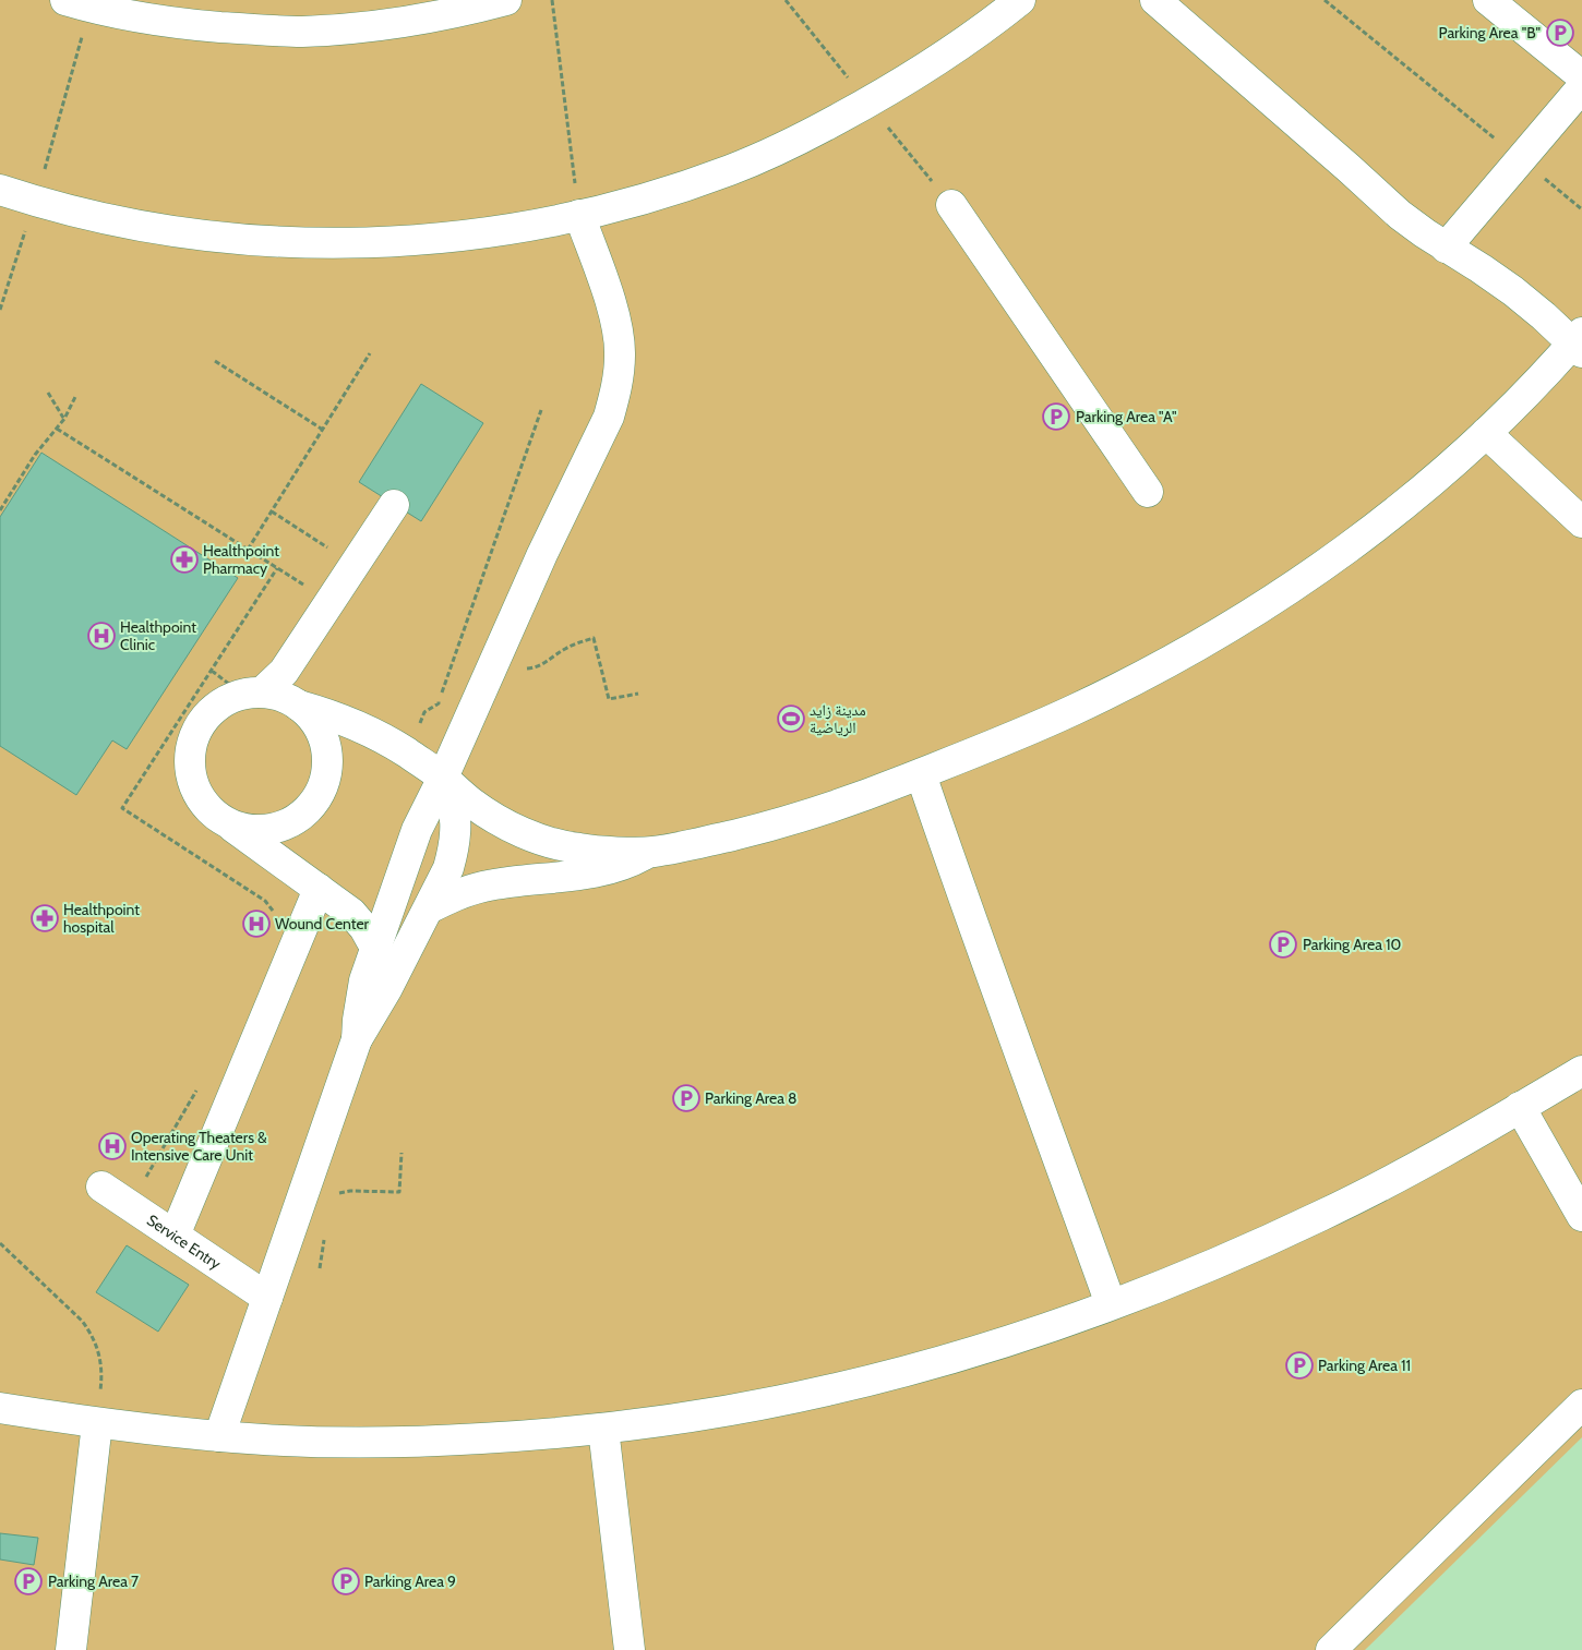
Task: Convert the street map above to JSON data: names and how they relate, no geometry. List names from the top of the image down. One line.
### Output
{"streets":{"lane":["Service Entry"]},"places":{"parking":["Parking Area \"B\"","Parking Area \"A\"","Parking Area 10","Parking Area 8","Parking Area 11","Parking Area 7","Parking Area 9"],"pharmacy":["Healthpoint Pharmacy","Healthpoint hospital"],"hospital":["Healthpoint Clinic","Wound Center","Operating Theaters & Intensive Care Unit"],"sports":["مدينة زايد الرياضية"]}}
